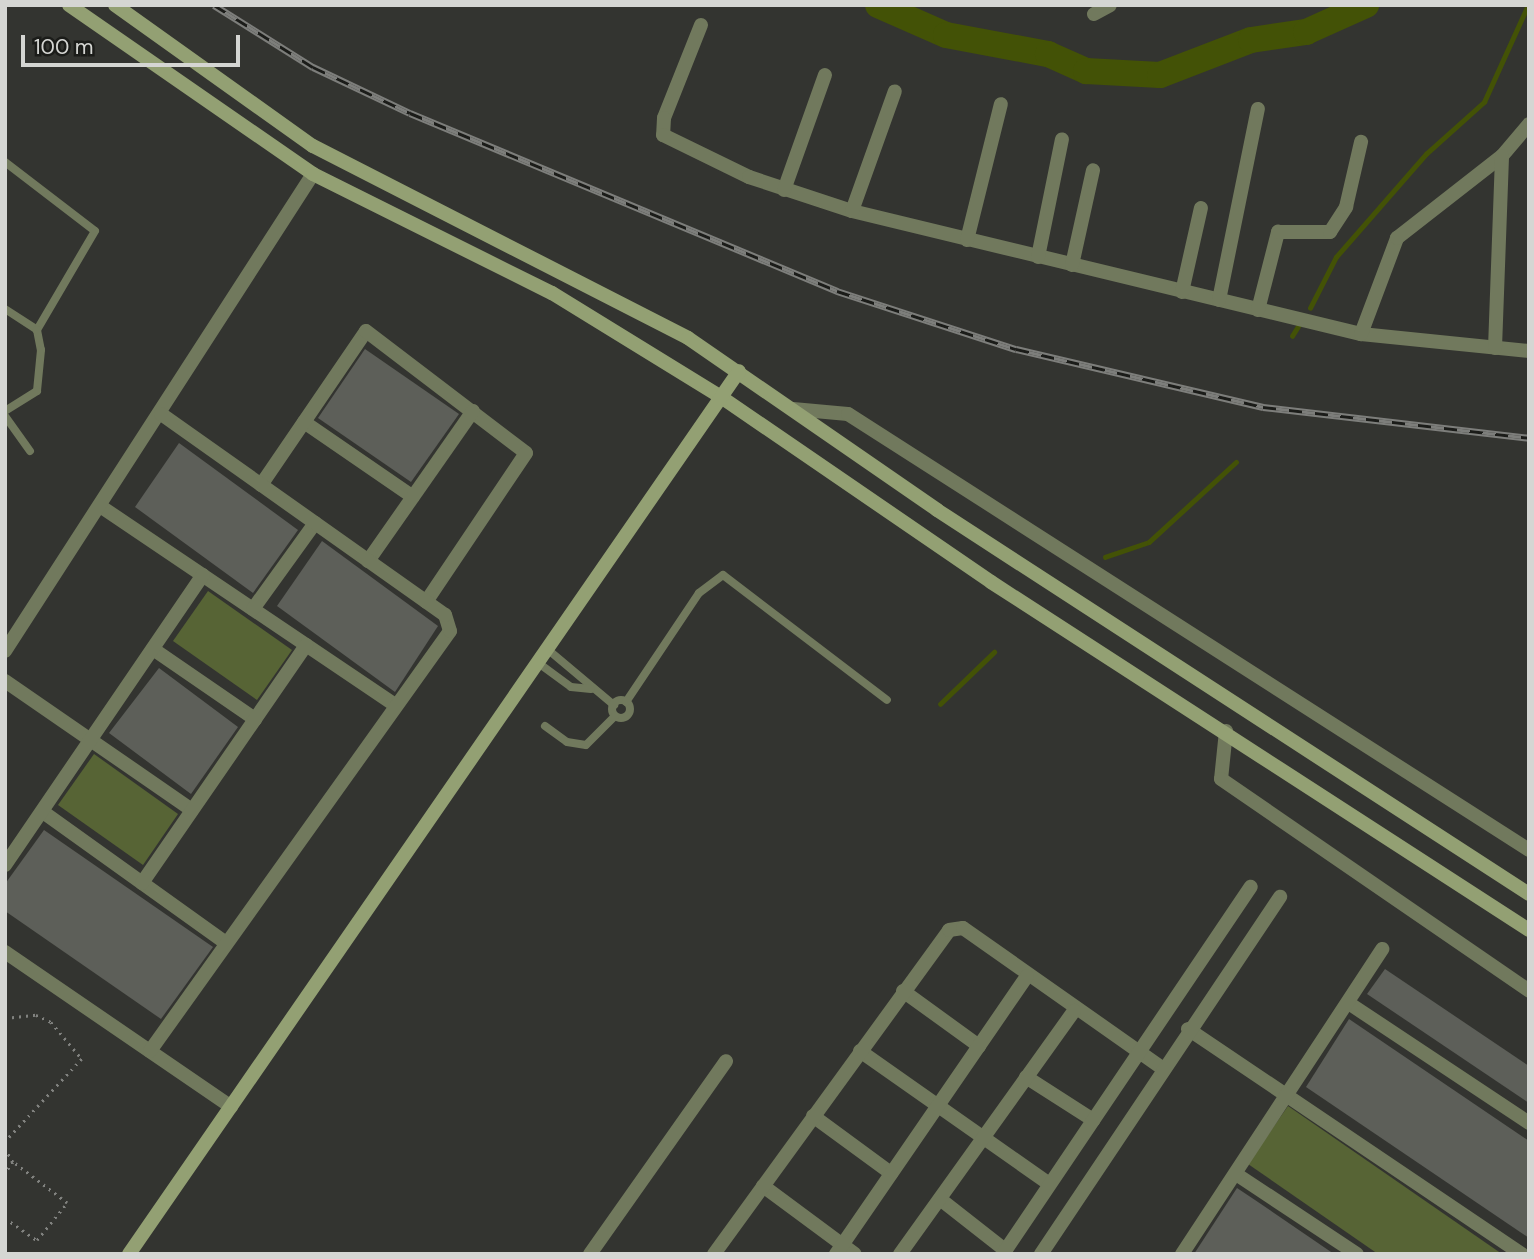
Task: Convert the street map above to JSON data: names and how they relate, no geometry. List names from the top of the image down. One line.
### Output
{"scale_bar":"100 m"}
